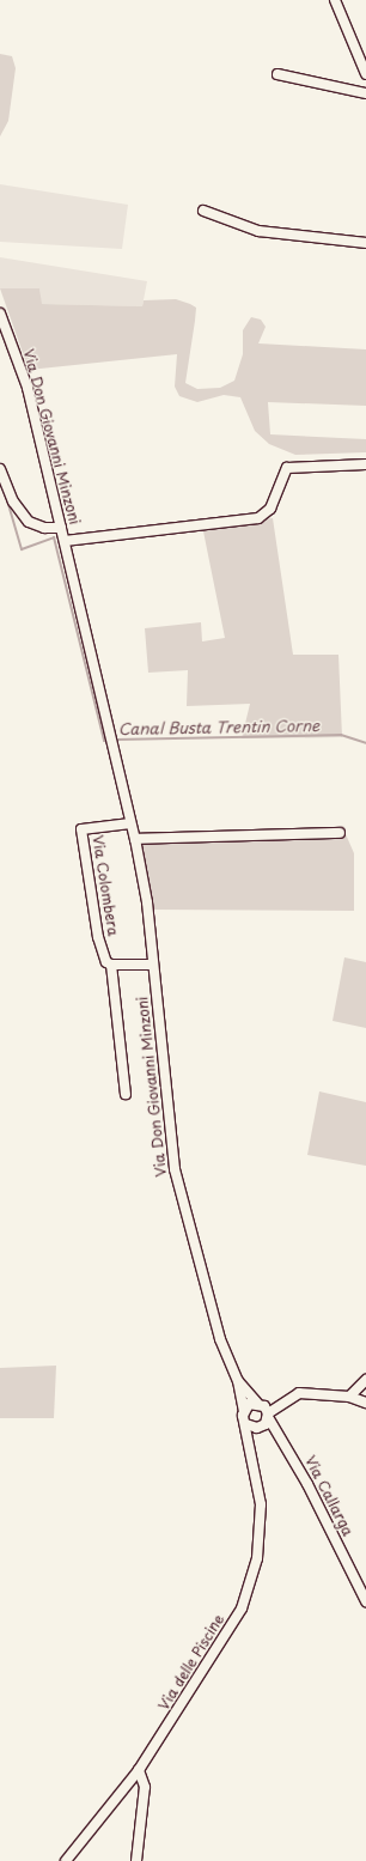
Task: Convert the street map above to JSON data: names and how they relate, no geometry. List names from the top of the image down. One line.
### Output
{"streets":{"street":["Via Don Giovanni Minzoni","Via Colombera","Via Callarga","Via delle Piscine"]},"crossings":[["Via Don Giovanni Minzoni","Via Colombera"],["Via Don Giovanni Minzoni","Via Callarga"],["Via Don Giovanni Minzoni","Via delle Piscine"],["Via Callarga","Via delle Piscine"]],"water":["Canal Busta Trentin Corne"]}
